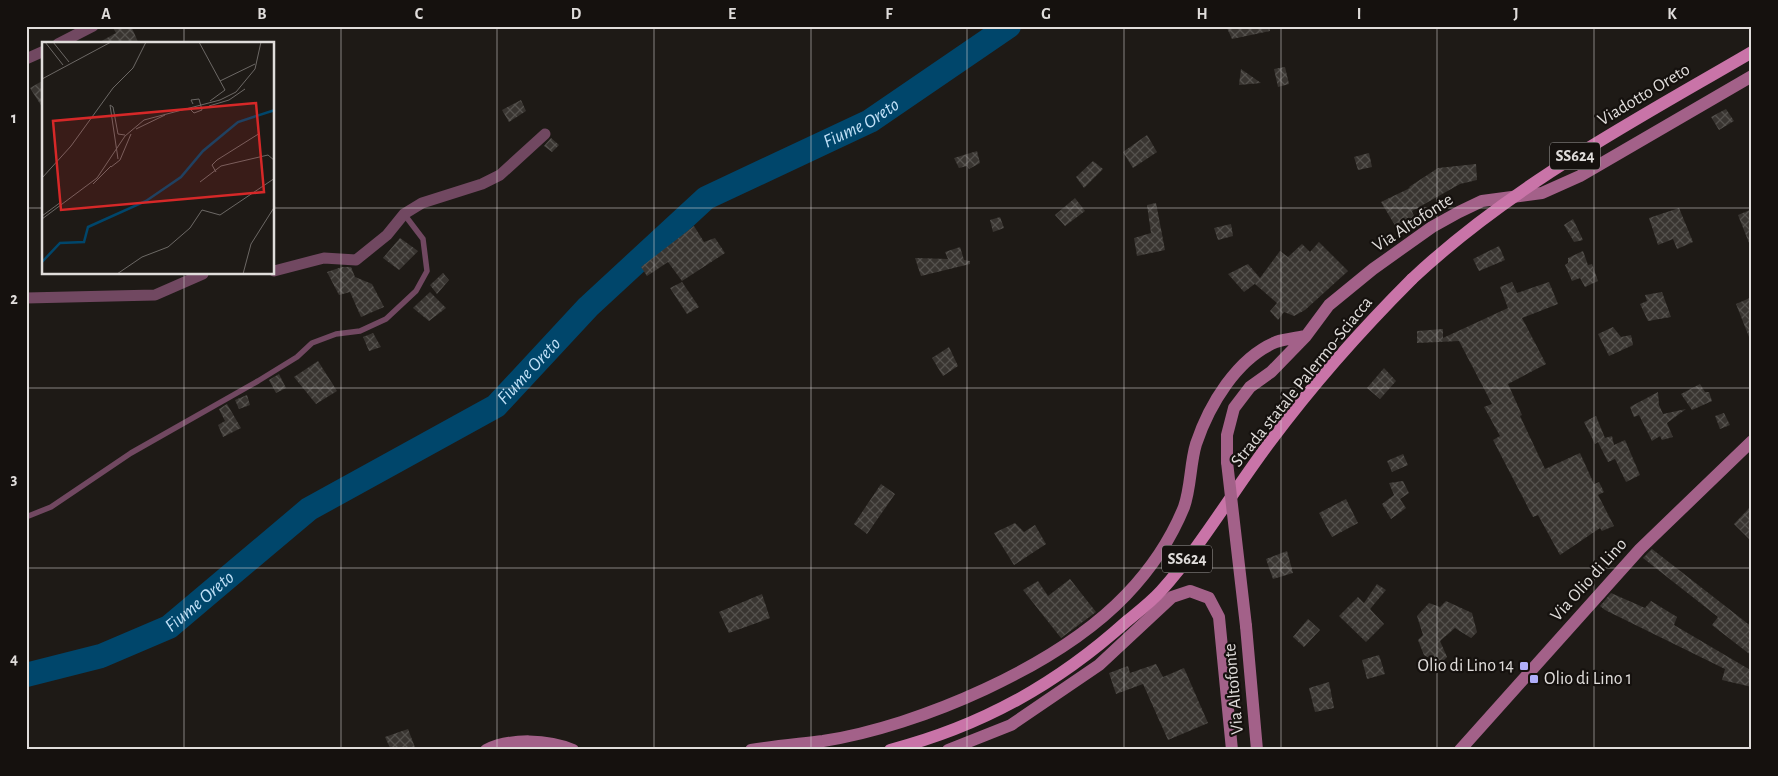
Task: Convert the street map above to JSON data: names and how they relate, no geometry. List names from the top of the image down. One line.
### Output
{"streets":{"main road":["Viadotto Oreto","SS624","Via Altofonte","Strada statale Palermo-Sciacca","Via Olio di Lino"]},"crossings":[["Viadotto Oreto","Strada statale Palermo-Sciacca"]],"water":["Fiume Oreto"],"places":{"transit":["Olio di Lino 14","Olio di Lino 1"]},"grid":{"columns":["A","B","C","D","E","F","G","H","I","J","K"],"rows":["1","2","3","4"]}}
